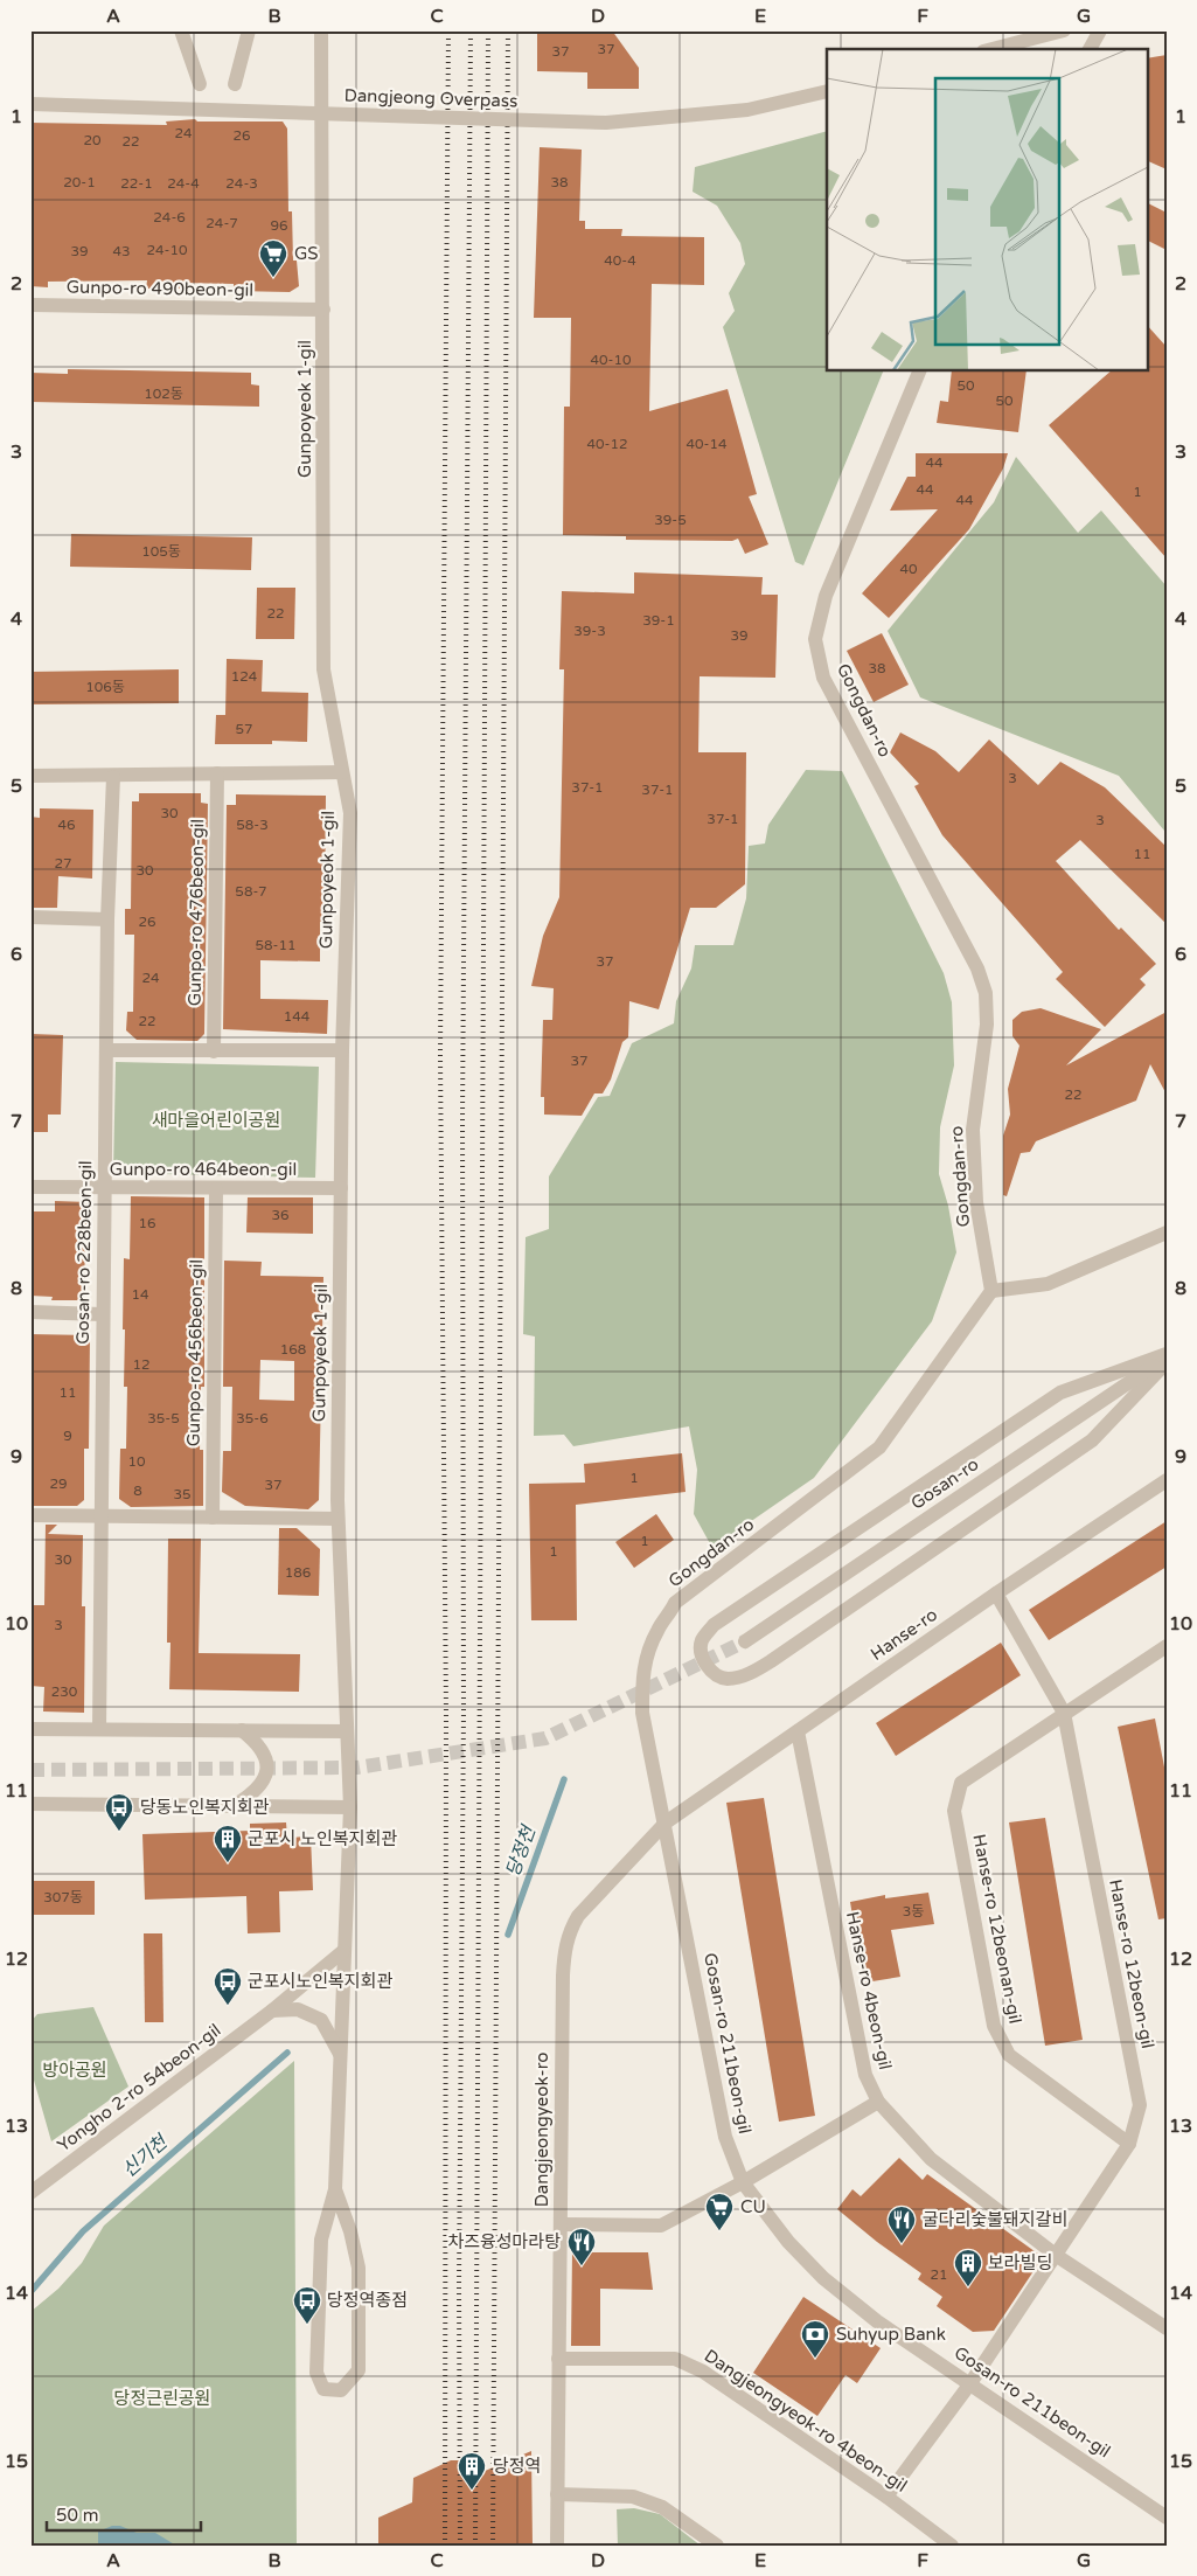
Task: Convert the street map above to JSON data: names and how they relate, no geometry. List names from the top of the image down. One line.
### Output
{"streets":{"street":["Dangjeong Overpass","Gunpo-ro 490beon-gil","Gunpoyeok 1-gil","Gongdan-ro","Gunpo-ro 476beon-gil","Gunpo-ro 464beon-gil","Gosan-ro 228beon-gil","Gunpo-ro 456beon-gil","Gosan-ro","Hanse-ro","Hanse-ro 12beonan-gil","Hanse-ro 12beon-gil","Hanse-ro 4beon-gil","Gosan-ro 211beon-gil","Yongho 2-ro 54beon-gil","Dangjeongyeok-ro","Dangjeongyeok-ro 4beon-gil"]},"crossings":[["Gunpo-ro 490beon-gil","Gunpoyeok 1-gil"],["Gunpoyeok 1-gil","Gunpo-ro 464beon-gil"],["Gongdan-ro","Hanse-ro"],["Gongdan-ro","Gosan-ro 211beon-gil"],["Gongdan-ro","Dangjeongyeok-ro"],["Gunpo-ro 464beon-gil","Gosan-ro 228beon-gil"],["Gunpo-ro 464beon-gil","Gunpo-ro 456beon-gil"],["Hanse-ro","Hanse-ro 12beon-gil"],["Hanse-ro","Hanse-ro 4beon-gil"],["Hanse-ro","Gosan-ro 211beon-gil"],["Hanse-ro","Dangjeongyeok-ro"],["Hanse-ro 12beonan-gil","Hanse-ro 12beon-gil"],["Hanse-ro 12beon-gil","Hanse-ro 4beon-gil"],["Hanse-ro 12beon-gil","Gosan-ro 211beon-gil"],["Hanse-ro 12beon-gil","Dangjeongyeok-ro 4beon-gil"],["Gosan-ro 211beon-gil","Dangjeongyeok-ro"],["Dangjeongyeok-ro","Dangjeongyeok-ro 4beon-gil"]],"water":["당정천","신기천"],"parks":["새마을어린이공원","방아공원","당정근린공원"],"places":{"supermarket":["GS","CU"],"bus stop":["당동노인복지회관","군포시노인복지회관","당정역종점"],"building":["군포시 노인복지회관","보라빌딩","당정역"],"restaurant":["굴다리숯불돼지갈비","차즈융성마라탕"],"bank":["Suhyup Bank"]},"house_numbers":["37","37","24","26","20","22","20-1","38","22-1","24-4","24-3","24-6","24-7","96","24-10","39","43","40-4","40-10","50","102동","50","40-12","40-14","44","44","1","44","39-5","105동","40","22","39-1","39-3","39","38","124","106동","57","3","37-1","37-1","30","37-1","3","46","58-3","11","27","30","58-7","26","58-11","37","24","144","22","37","22","36","16","14","168","12","11","35-5","35-6","9","10","1","29","37","8","35","1","1","30","186","3","230","307동","3동","21"],"scale_bar":"50 m","grid":{"columns":["A","B","C","D","E","F","G"],"rows":["1","2","3","4","5","6","7","8","9","10","11","12","13","14","15"]}}
